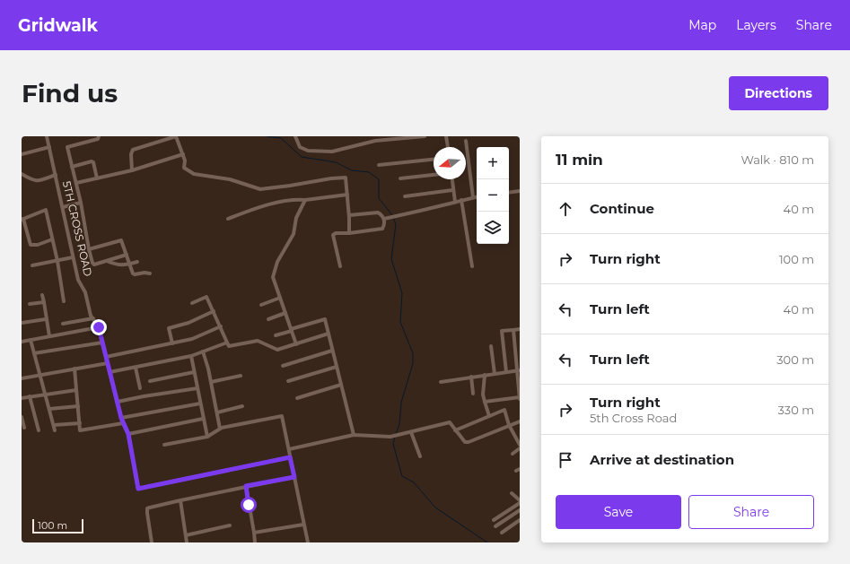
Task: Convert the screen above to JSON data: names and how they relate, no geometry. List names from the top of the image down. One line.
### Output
{"streets":{"street":["5TH CROSS ROAD"]},"scale_bar":"100 m","north":"left","page":{"header":"Gridwalk","nav":["Map","Layers","Share"],"buttons":["Directions",["Save","Share"]],"title":"Find us","heading":["11 min","Walk · 810 m"],"map_buttons":["+","−"],"list":[["Continue","40 m"],["Turn right","100 m"],["Turn left","40 m"],["Turn left","300 m"],["Turn right","5th Cross Road","330 m"],"Arrive at destination"],"scale":"100 m"}}
